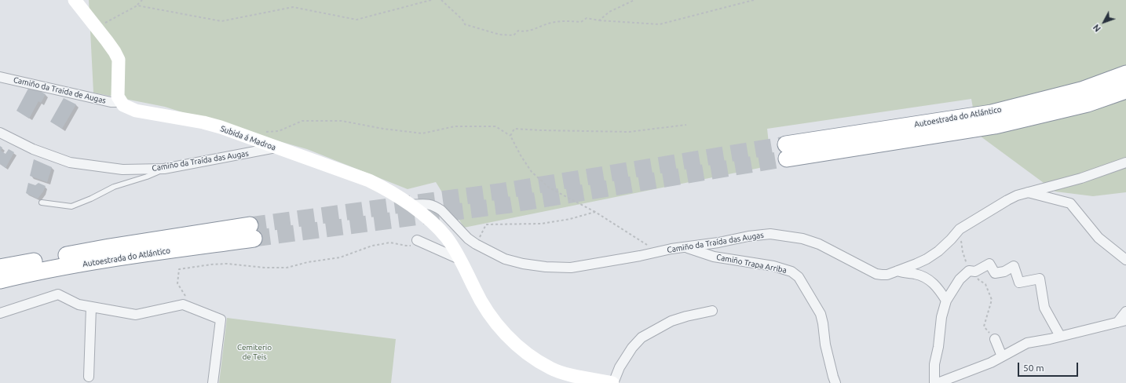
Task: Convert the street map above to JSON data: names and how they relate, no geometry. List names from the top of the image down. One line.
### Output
{"streets":{"highway":["Autoestrada do Atlántico"],"street":["Camiño da Traida de Augas","Subida á Madroa","Camiño da Traída das Augas","Camiño Trapa Arriba"]},"crossings":[["Camiño da Traida de Augas","Subida á Madroa"],["Subida á Madroa","Camiño da Traída das Augas"],["Camiño da Traída das Augas","Camiño Trapa Arriba"]],"parks":["Cemiterio de Teis"],"scale_bar":"50 m","north":"bottom left"}
